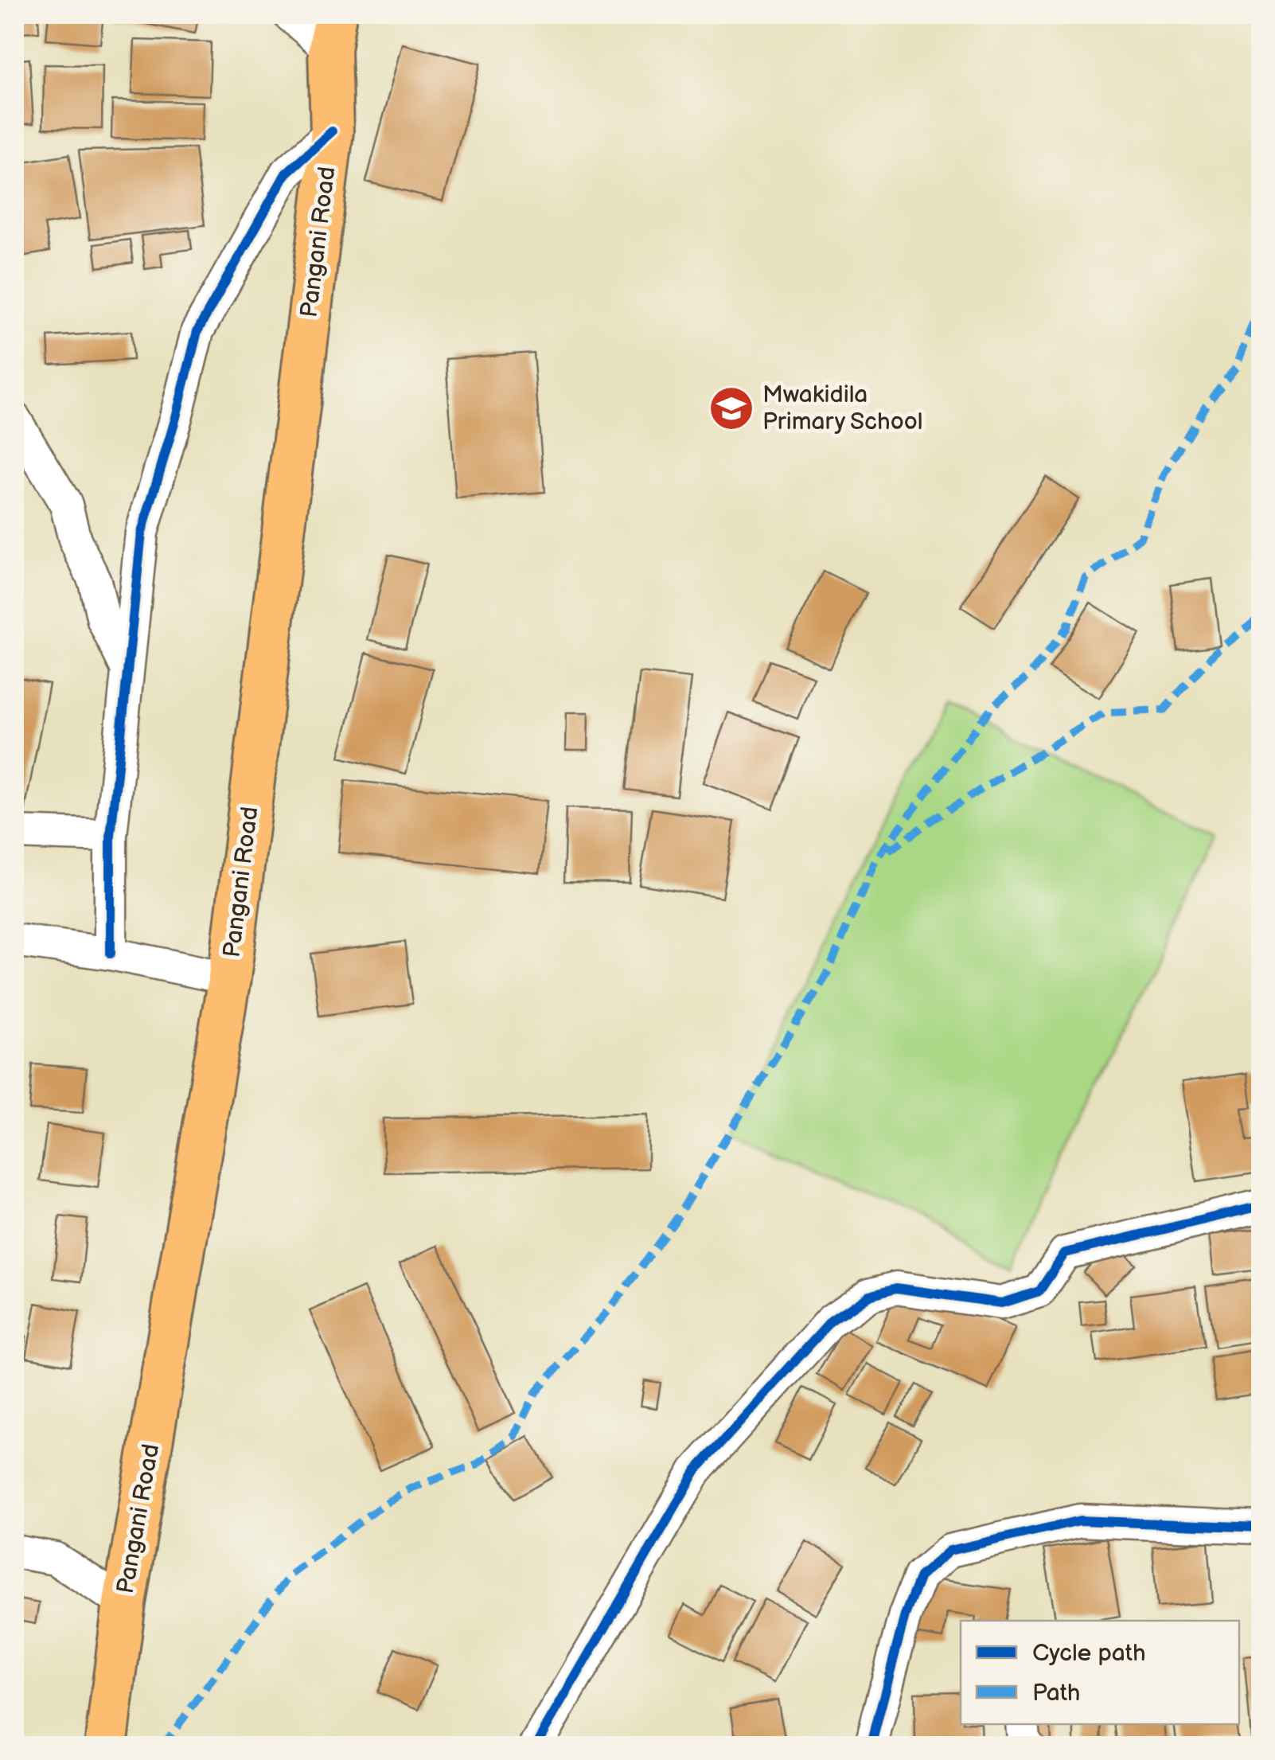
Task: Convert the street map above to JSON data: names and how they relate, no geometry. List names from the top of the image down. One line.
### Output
{"streets":{"main road":["Pangani Road"]},"places":{"school or university":["Mwakidila Primary School"]},"legend":["Cycle path","Path"]}
